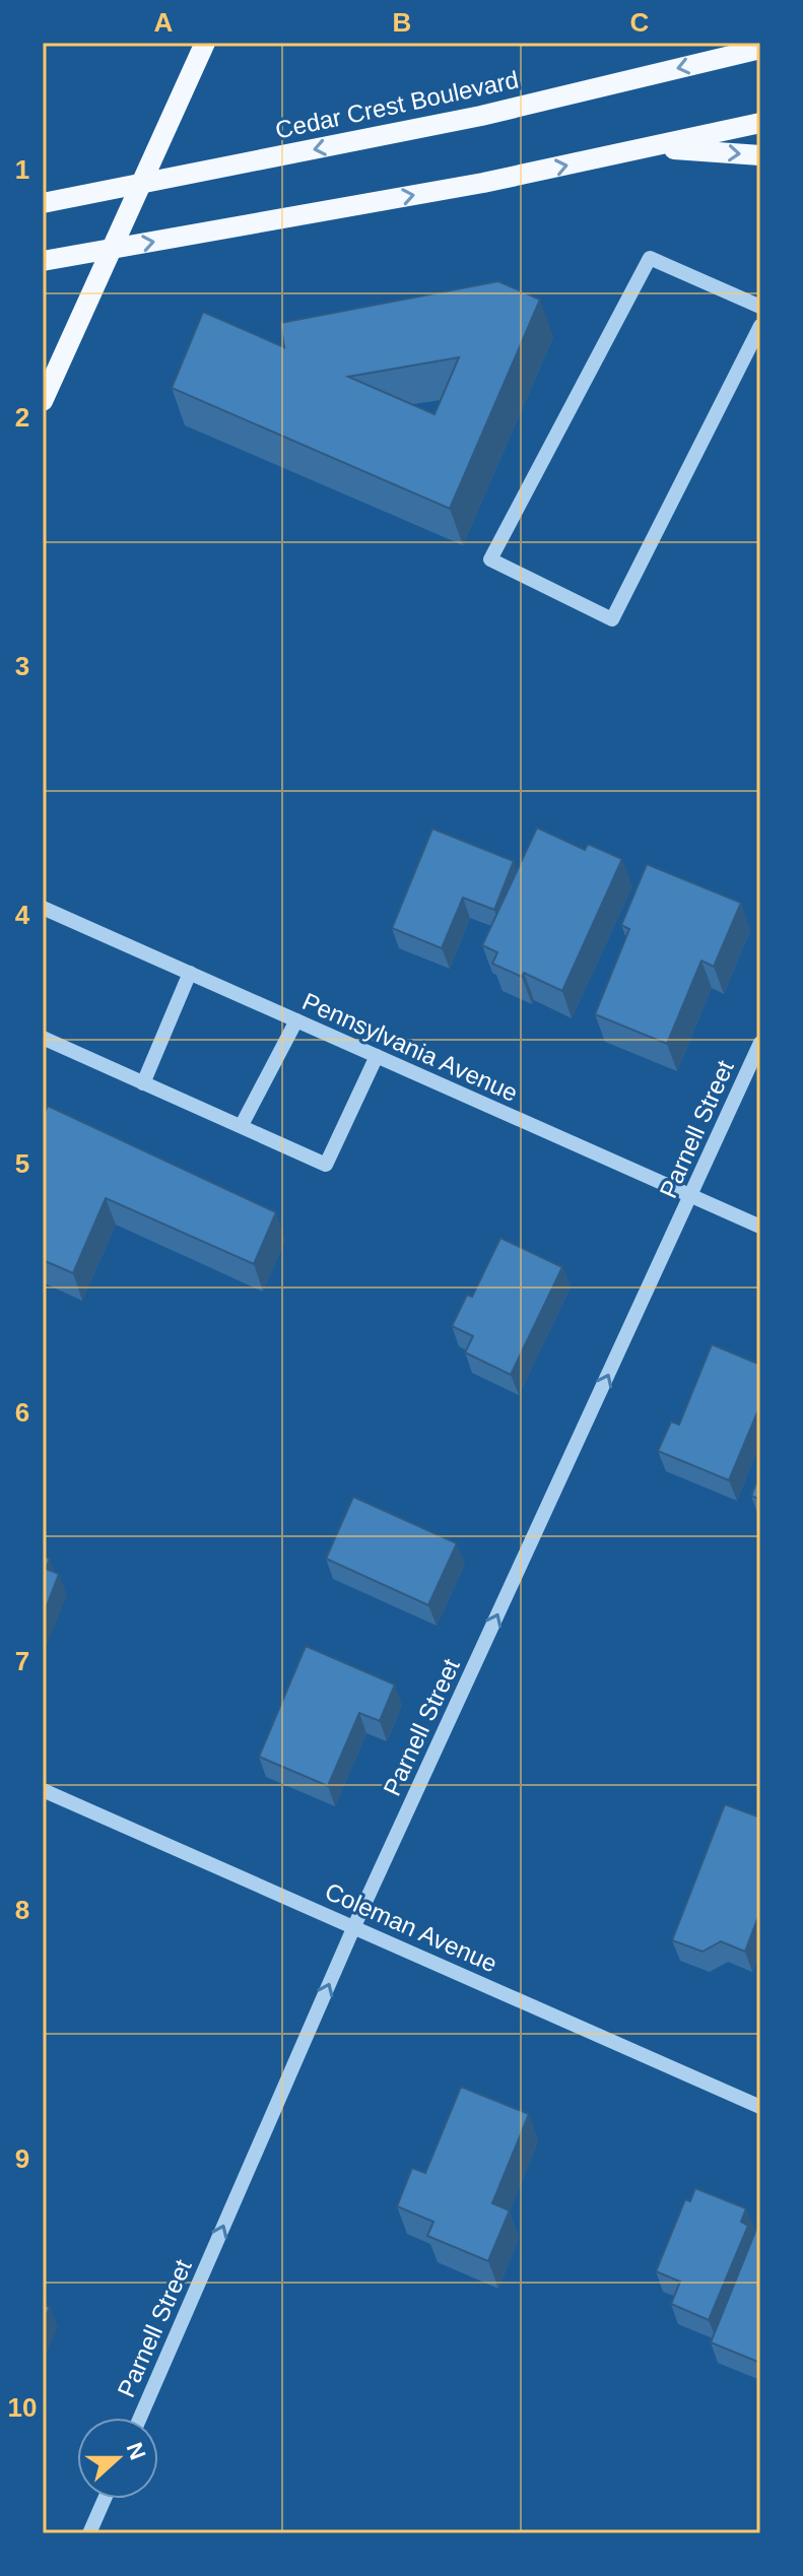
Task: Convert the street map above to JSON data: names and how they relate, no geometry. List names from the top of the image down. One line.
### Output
{"streets":{"main road":["Cedar Crest Boulevard"],"street":["Pennsylvania Avenue","Parnell Street","Coleman Avenue"]},"crossings":[["Pennsylvania Avenue","Parnell Street"],["Parnell Street","Coleman Avenue"]],"one_way":["Parnell Street"],"north":"right","grid":{"columns":["A","B","C"],"rows":["1","2","3","4","5","6","7","8","9","10"]}}
